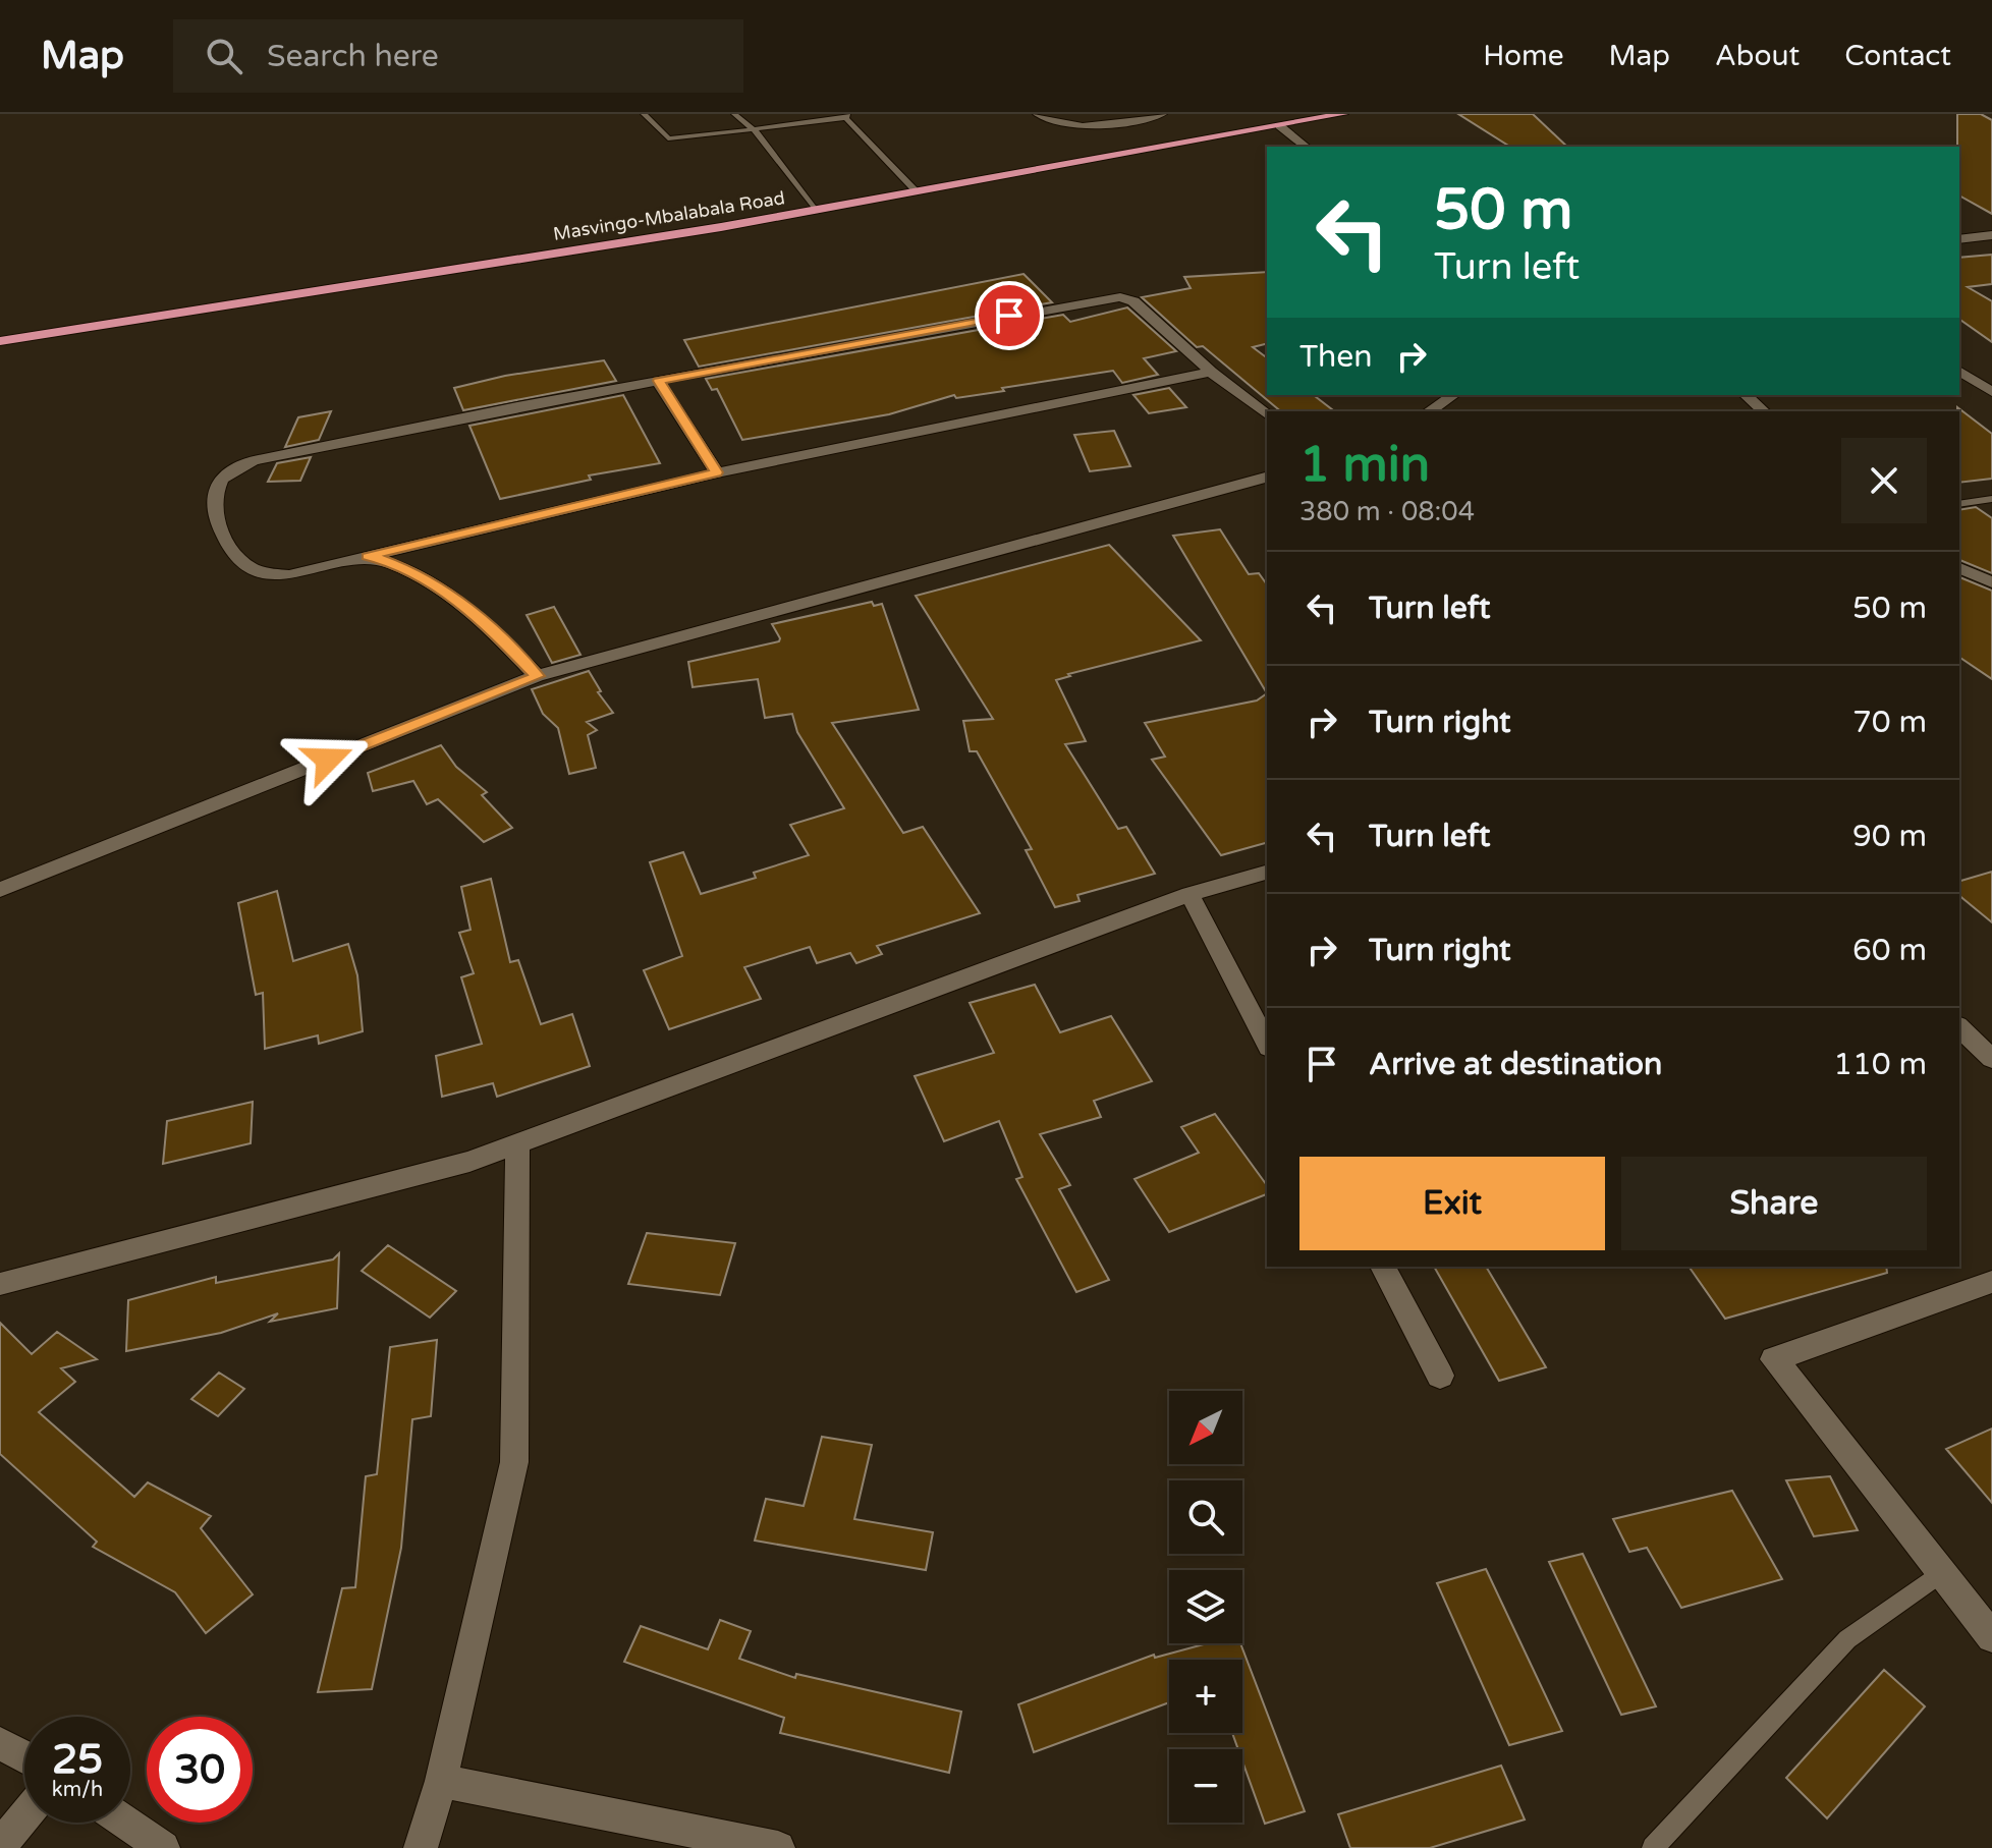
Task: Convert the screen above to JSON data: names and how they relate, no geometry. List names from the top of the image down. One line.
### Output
{"streets":{"highway":["Masvingo-Mbalabala Road"]},"north":"bottom left","page":{"header":"Map","search":"Search here","nav":["Home","Map","About","Contact"],"turn":["50 m","Turn left"],"then":"Then","heading":["1 min","380 m · 08:04"],"list":[{"name":"Turn left","value":"50 m"},{"name":"Turn right","value":"70 m"},{"name":"Turn left","value":"90 m"},{"name":"Turn right","value":"60 m"},{"name":"Arrive at destination","value":"110 m"}],"buttons":["Exit","Share"],"map_buttons":["+","−"],"speed":"25 km/h","limit":"30"}}
